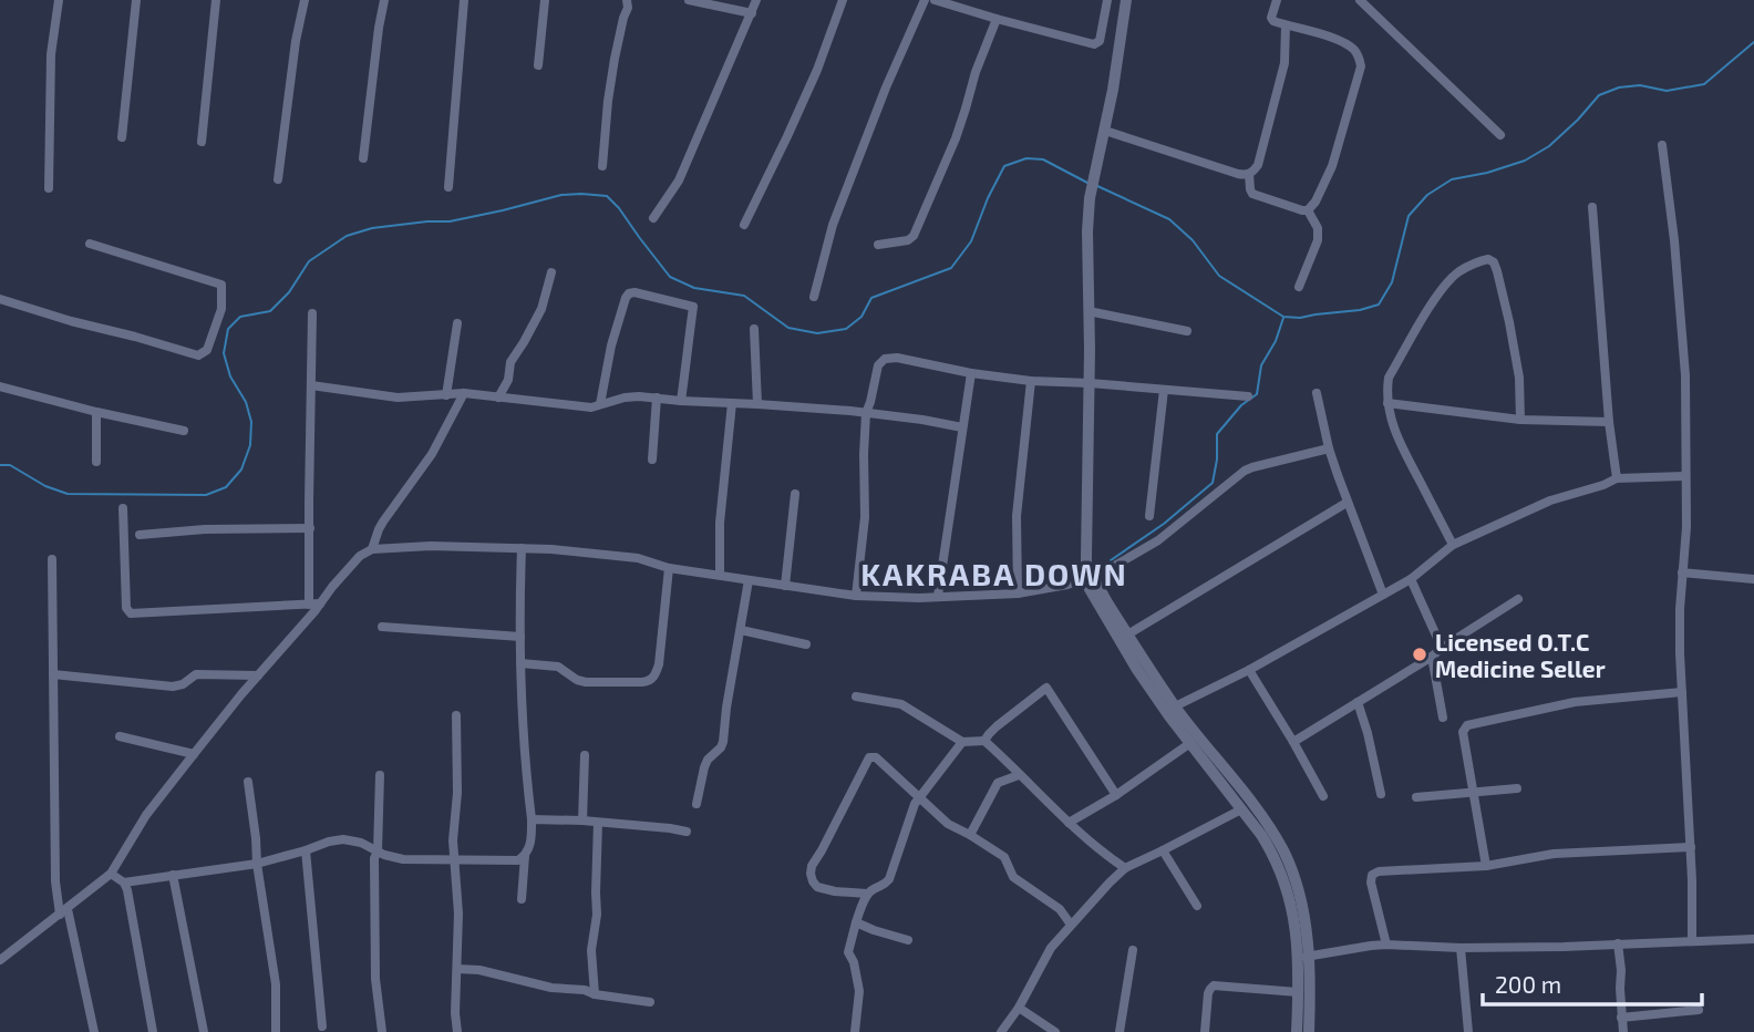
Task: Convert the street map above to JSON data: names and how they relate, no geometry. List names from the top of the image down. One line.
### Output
{"districts":["KAKRABA DOWN"],"places":["Licensed O.T.C Medicine Seller"],"scale_bar":"200 m"}
